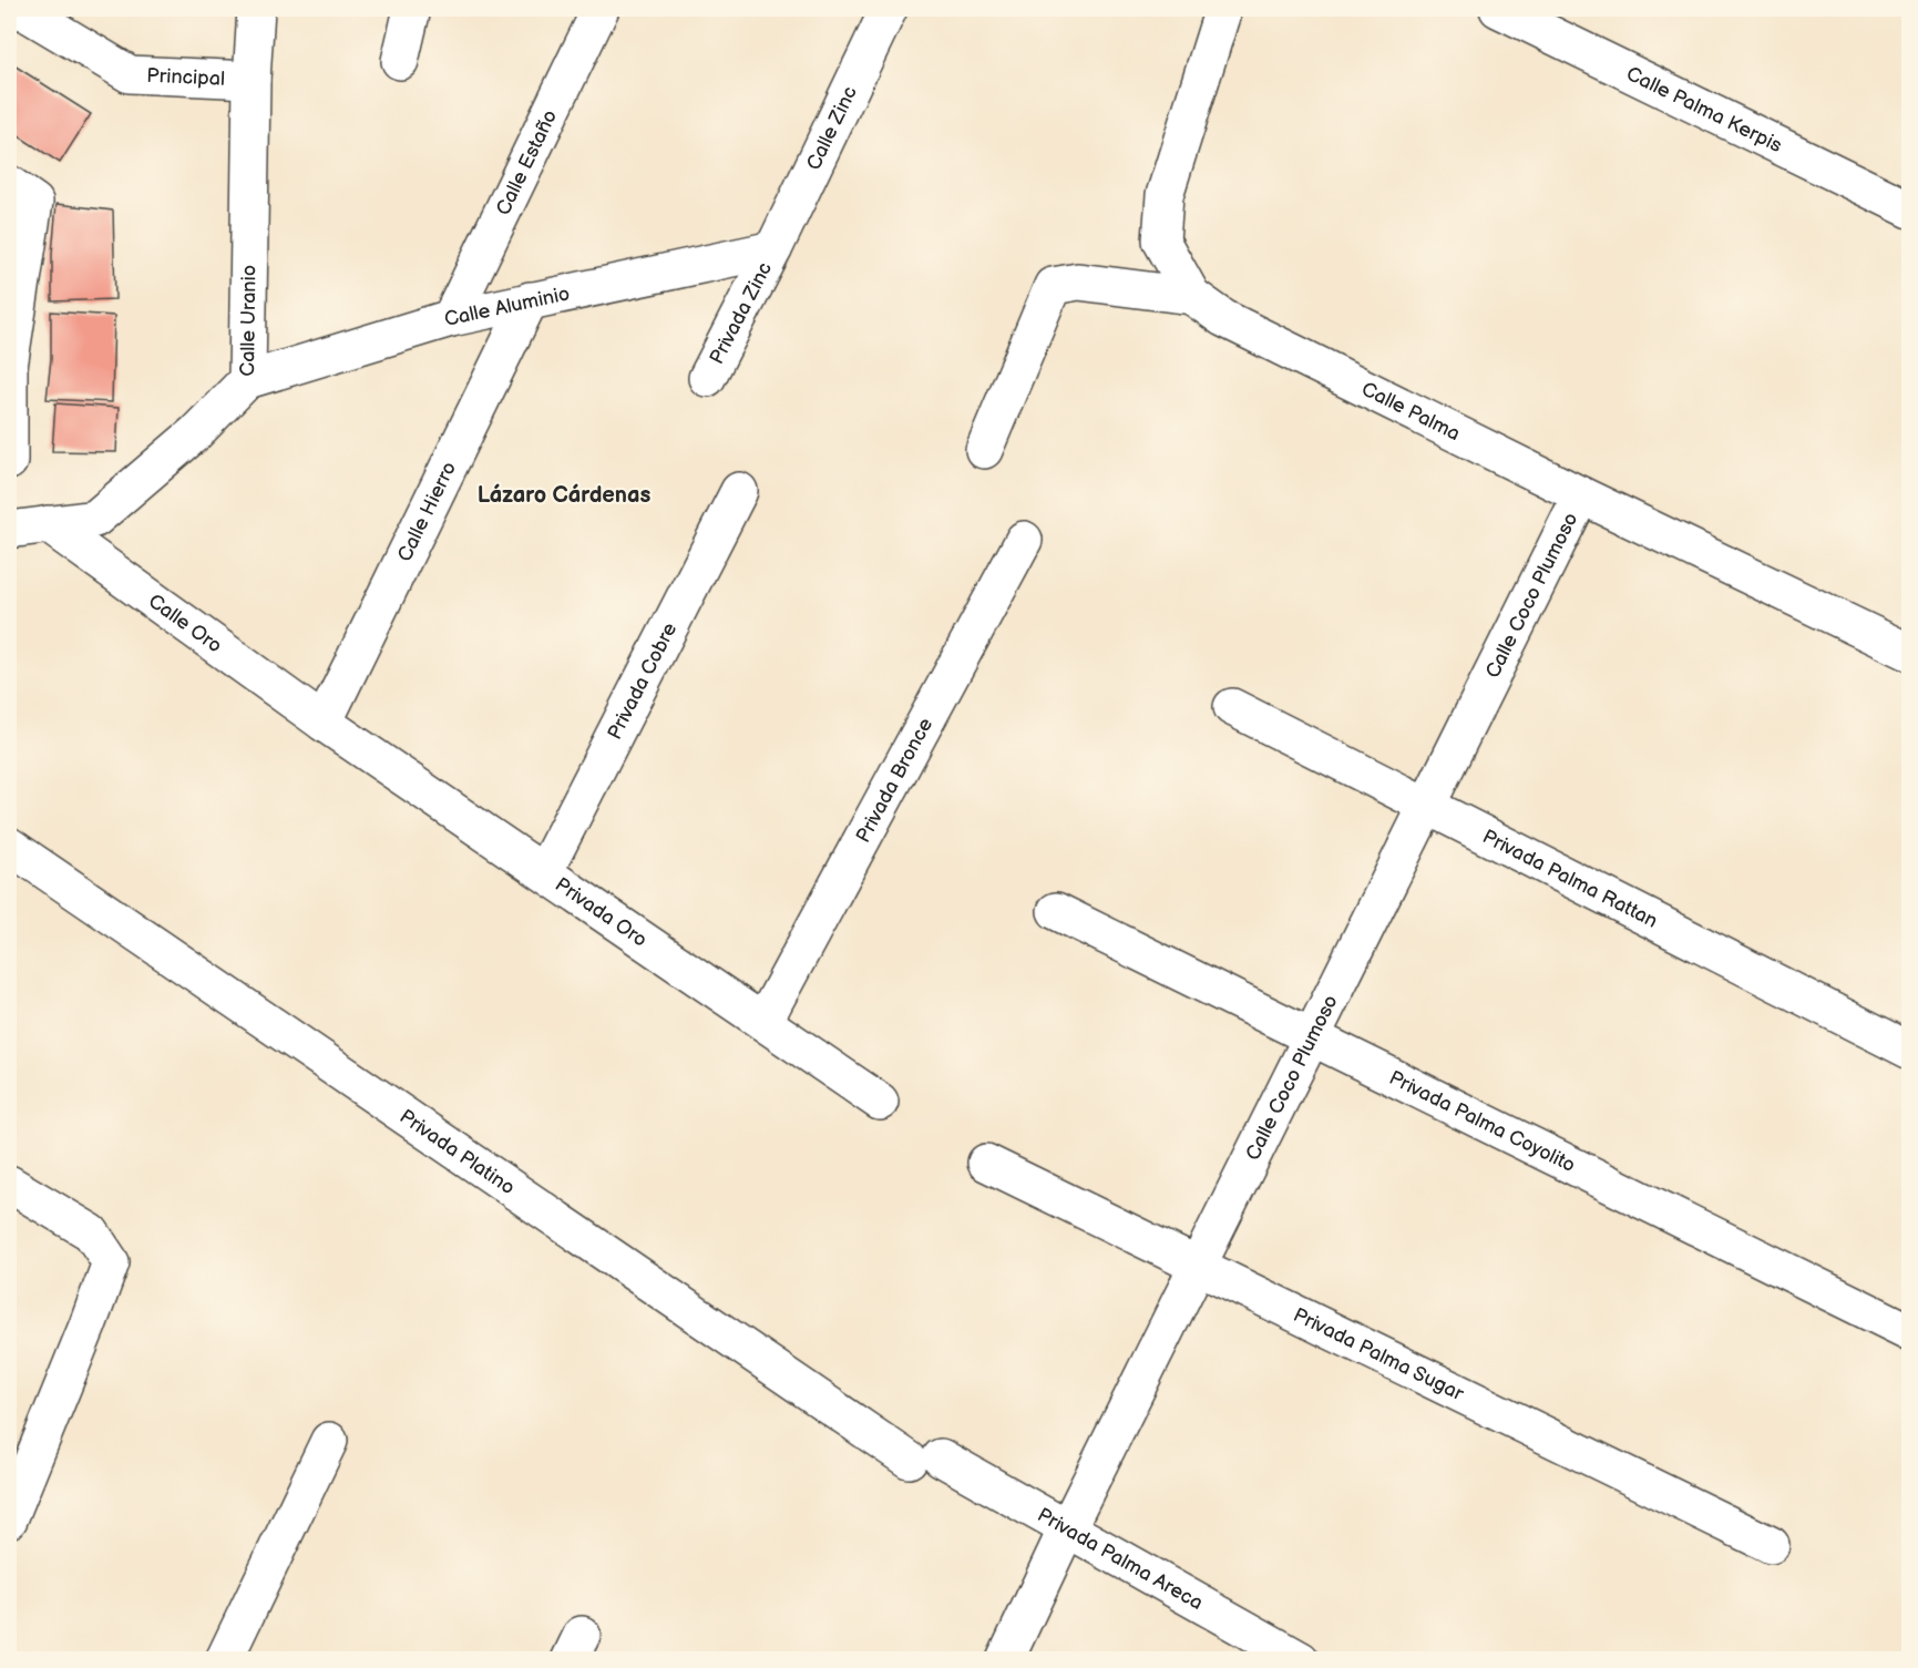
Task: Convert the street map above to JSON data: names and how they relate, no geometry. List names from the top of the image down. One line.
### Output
{"streets":{"street":["Principal","Calle Palma Kerpis","Calle Zinc","Calle Estaño","Calle Aluminio","Privada Zinc","Calle Uranio","Calle Palma","Calle Hierro","Calle Coco Plumoso","Calle Oro","Privada Cobre","Privada Bronce","Privada Palma Rattan","Privada Oro","Privada Palma Coyolito","Privada Platino","Privada Palma Sugar","Privada Palma Areca"]},"crossings":[["Principal","Calle Uranio"],["Calle Zinc","Calle Aluminio"],["Calle Zinc","Privada Zinc"],["Calle Estaño","Calle Aluminio"],["Calle Aluminio","Privada Zinc"],["Calle Aluminio","Calle Uranio"],["Calle Aluminio","Calle Hierro"],["Calle Uranio","Calle Oro"],["Calle Palma","Calle Coco Plumoso"],["Calle Hierro","Calle Oro"],["Calle Hierro","Privada Oro"],["Calle Coco Plumoso","Privada Palma Rattan"],["Calle Coco Plumoso","Privada Palma Coyolito"],["Calle Coco Plumoso","Privada Palma Sugar"],["Calle Coco Plumoso","Privada Palma Areca"],["Calle Oro","Privada Oro"],["Privada Cobre","Privada Oro"],["Privada Bronce","Privada Oro"],["Privada Platino","Privada Palma Areca"]],"districts":["Lázaro Cárdenas"]}
